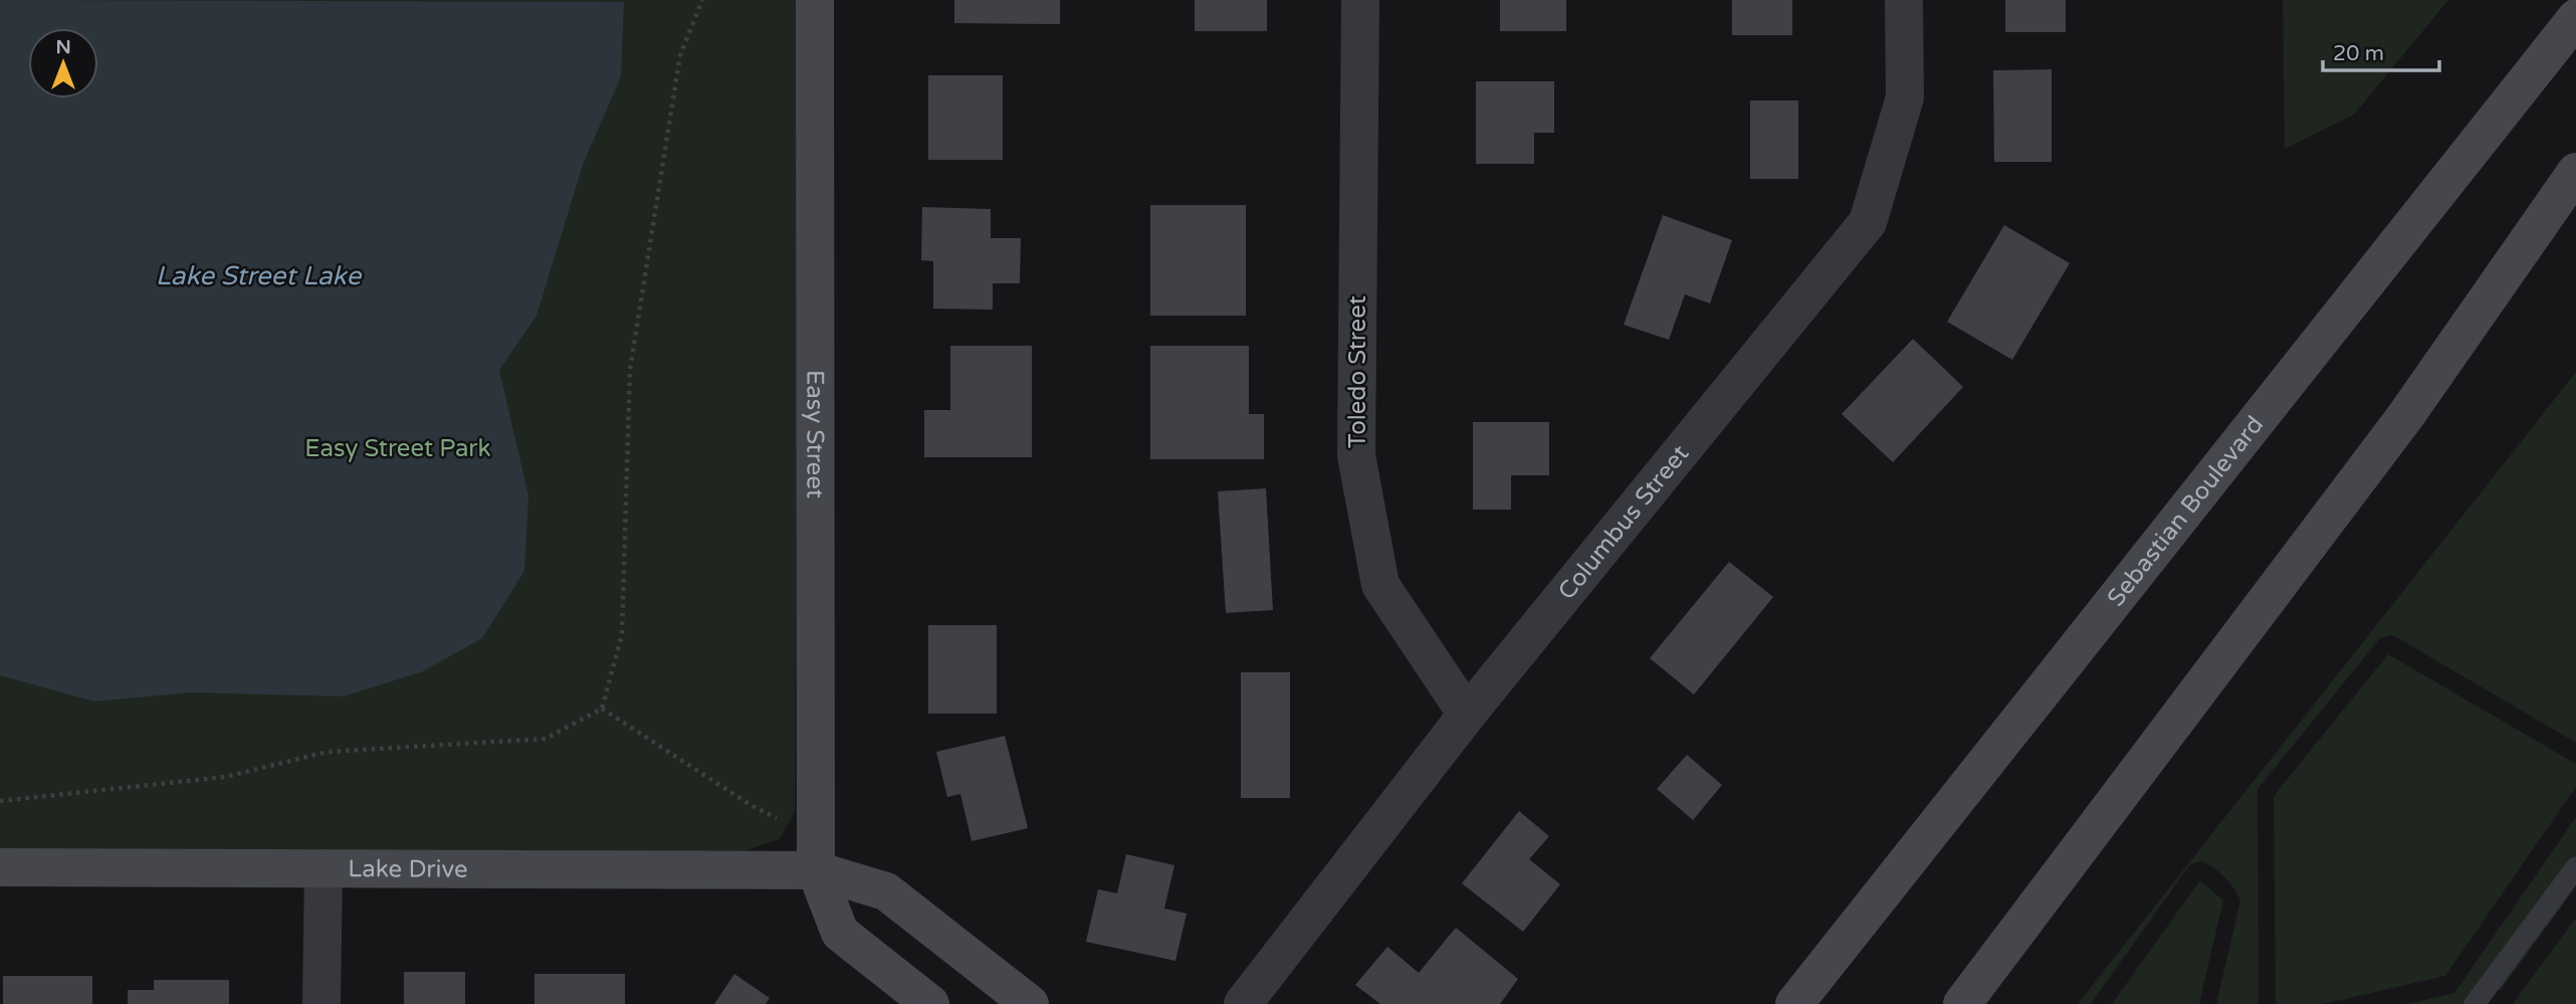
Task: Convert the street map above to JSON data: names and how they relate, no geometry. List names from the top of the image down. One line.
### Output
{"streets":{"main road":["Easy Street","Sebastian Boulevard","Lake Drive"],"street":["Toledo Street","Columbus Street"]},"crossings":[["Toledo Street","Columbus Street"],["Easy Street","Lake Drive"]],"water":["Lake Street Lake"],"parks":["Easy Street Park"],"scale_bar":"20 m","north":"top"}
